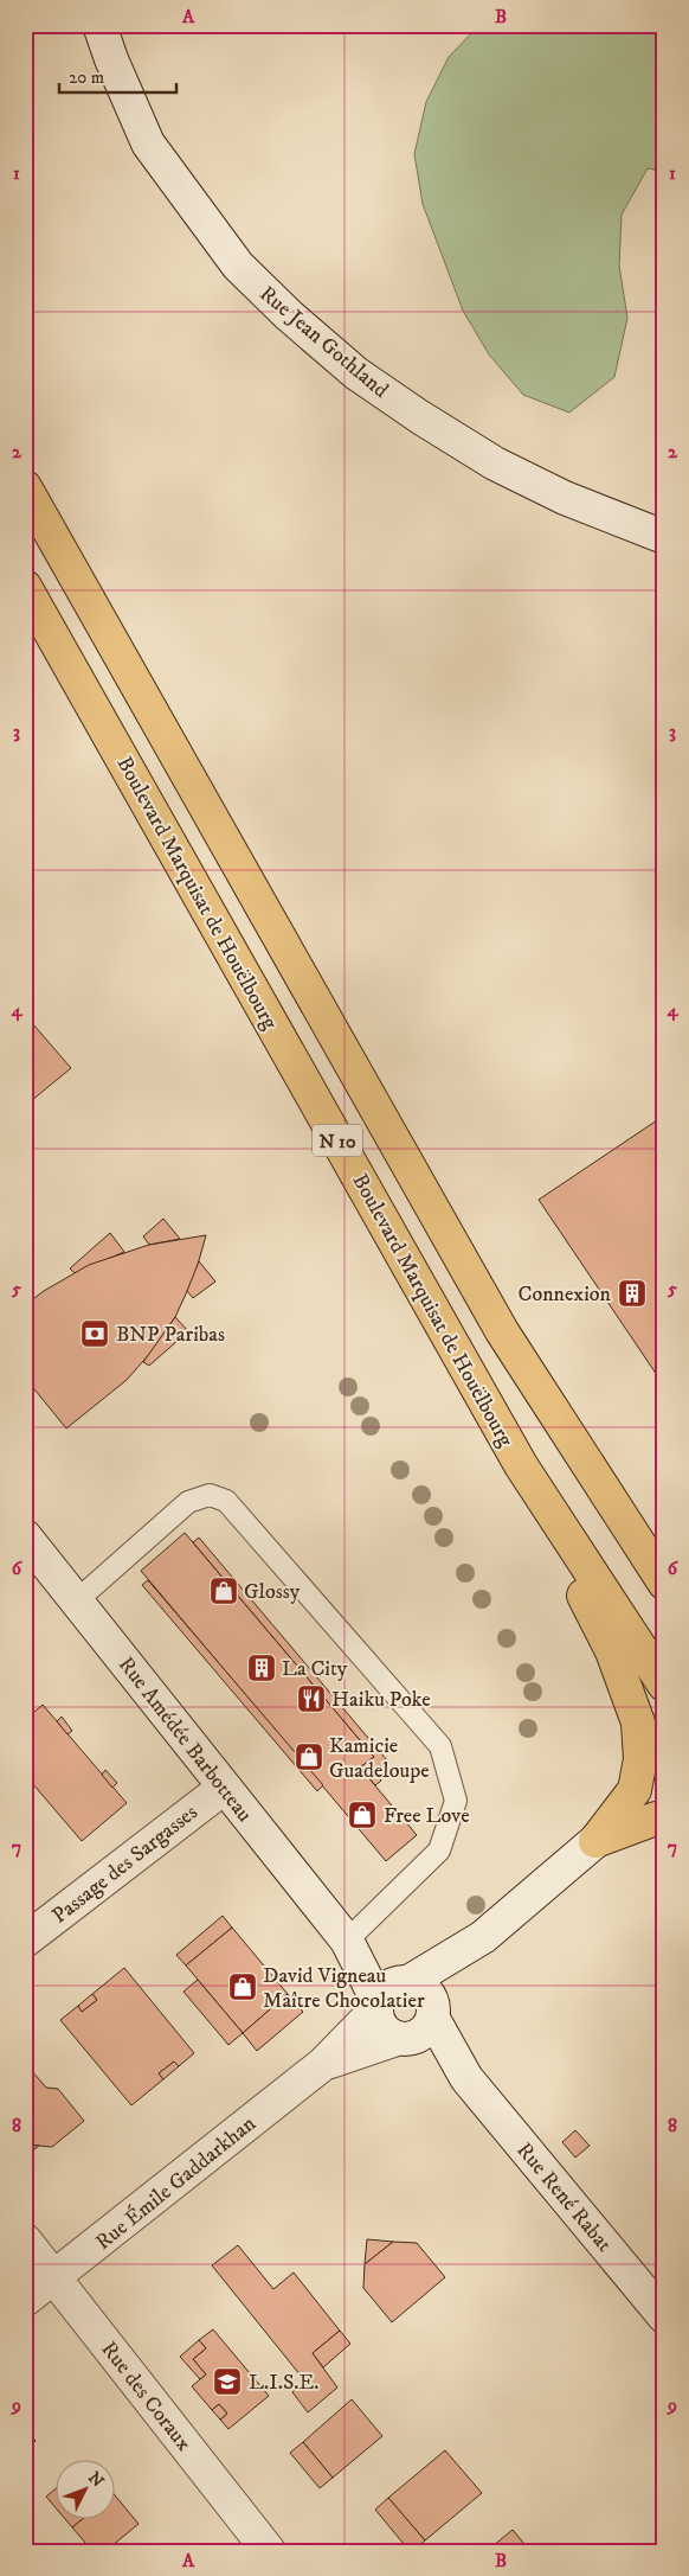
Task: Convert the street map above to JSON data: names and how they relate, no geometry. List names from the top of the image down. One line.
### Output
{"streets":{"main road":["Boulevard Marquisat de Houëlbourg","N 10"],"street":["Rue Jean Gothland","Rue Amédée Barbotteau","Passage des Sargasses","Rue Émile Gaddarkhan","Rue René Rabat","Rue des Coraux"]},"crossings":[["Rue Amédée Barbotteau","Passage des Sargasses"],["Rue Amédée Barbotteau","Rue Émile Gaddarkhan"],["Rue Amédée Barbotteau","Rue René Rabat"],["Rue Émile Gaddarkhan","Rue René Rabat"],["Rue Émile Gaddarkhan","Rue des Coraux"]],"places":{"building":["Connexion","La City"],"bank":["BNP Paribas"],"shop":["Glossy","Kamicie Guadeloupe","Free Love","David Vigneau Maître Chocolatier"],"restaurant":["Haiku Poke"],"school or university":["L.I.S.E."]},"scale_bar":"20 m","north":"top right","grid":{"columns":["A","B"],"rows":["1","2","3","4","5","6","7","8","9"]}}
